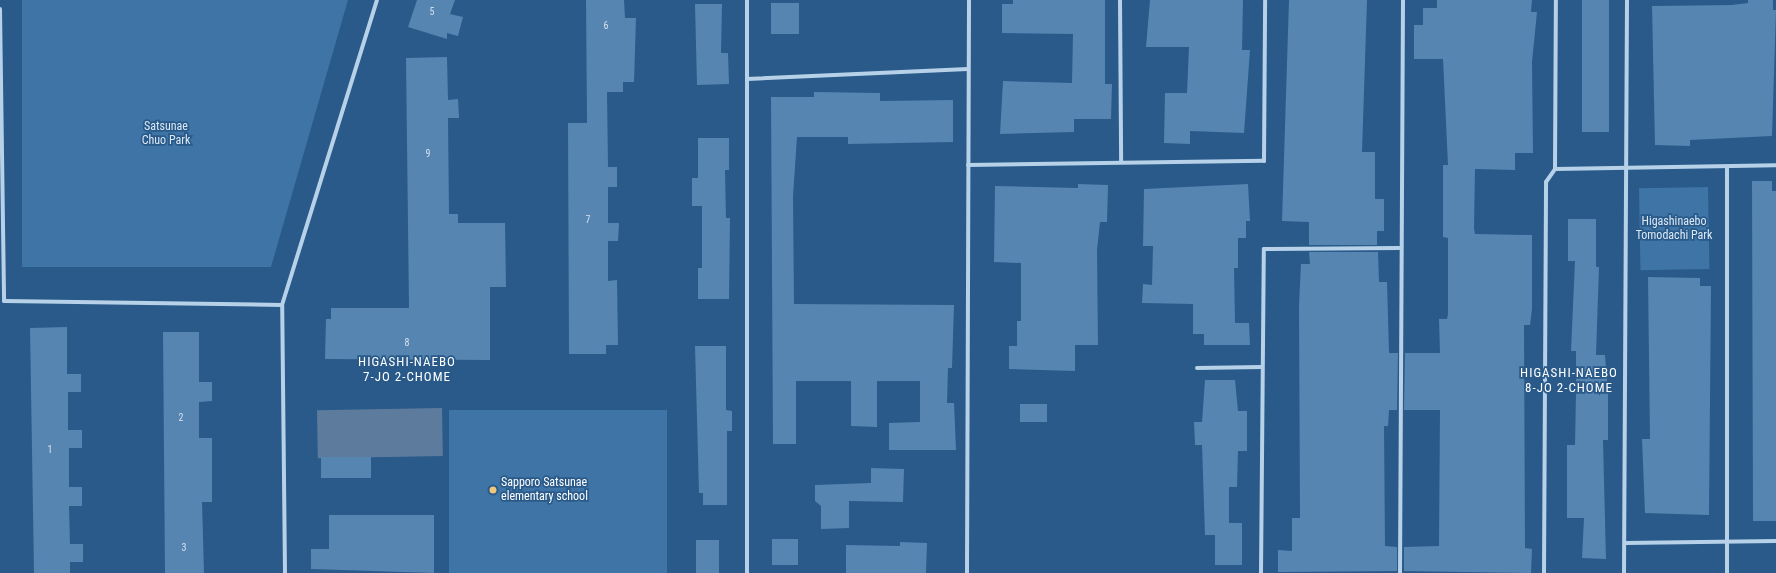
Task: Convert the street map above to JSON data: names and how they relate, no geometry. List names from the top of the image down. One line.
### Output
{"districts":["HIGASHI-NAEBO 7-JO 2-CHOME","HIGASHI-NAEBO 8-JO 2-CHOME"],"parks":["Satsunae Chuo Park","Higashinaebo Tomodachi Park"],"places":["Sapporo Satsunae elementary school"],"house_numbers":["5","6","9","7","8","2","1","3"]}
